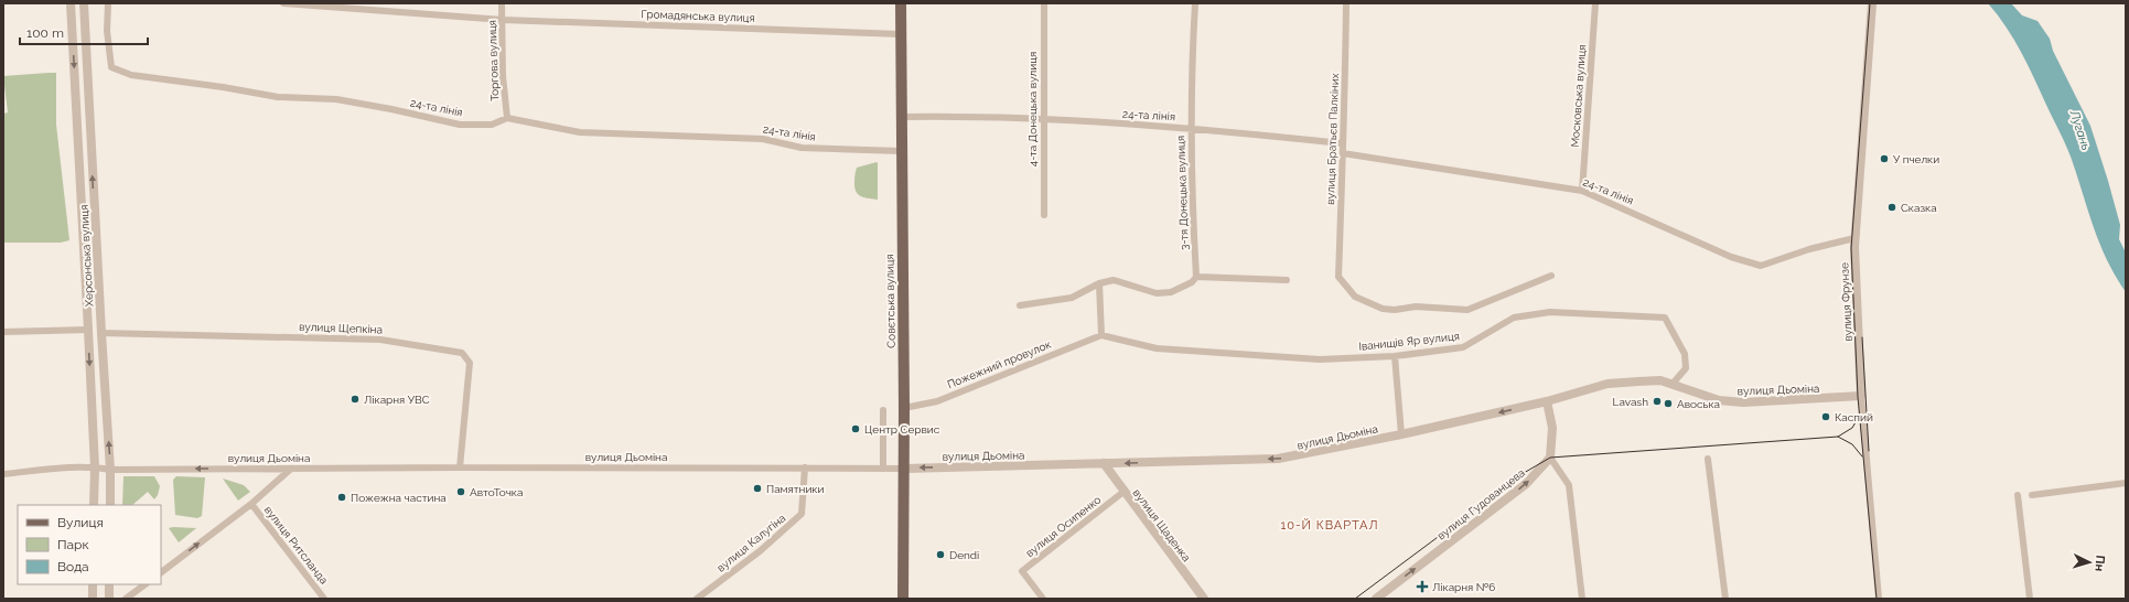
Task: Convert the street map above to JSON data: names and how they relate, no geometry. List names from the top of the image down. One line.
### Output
{"streets":{"main road":["Совєтська вулиця"],"street":["Громадянська вулиця","Торгова вулиця","Московська вулиця","24-та лінія","4-та Донецька вулиця","вулиця Братьєв Палкіних","3-тя Донецька вулиця","Херсонська вулиця","вулиця Фрунзе","вулиця Щепкіна","Іванищів Яр вулиця","Пожежний провулок","вулиця Дьоміна","вулиця Гудованцева","вулиця Щаденка","вулиця Осипенко","вулиця Калугіна","вулиця Ритсланда"]},"crossings":[["Громадянська вулиця","Торгова вулиця"],["Громадянська вулиця","Совєтська вулиця"],["Торгова вулиця","24-та лінія"],["Московська вулиця","24-та лінія"],["24-та лінія","4-та Донецька вулиця"],["24-та лінія","вулиця Братьєв Палкіних"],["24-та лінія","3-тя Донецька вулиця"],["24-та лінія","Совєтська вулиця"],["24-та лінія","вулиця Фрунзе"],["Херсонська вулиця","вулиця Щепкіна"],["Херсонська вулиця","вулиця Дьоміна"],["Совєтська вулиця","Пожежний провулок"],["Совєтська вулиця","вулиця Дьоміна"],["вулиця Фрунзе","вулиця Дьоміна"],["вулиця Щепкіна","вулиця Дьоміна"],["Іванищів Яр вулиця","Пожежний провулок"],["Іванищів Яр вулиця","вулиця Дьоміна"],["вулиця Дьоміна","вулиця Щаденка"],["вулиця Дьоміна","вулиця Калугіна"],["вулиця Щаденка","вулиця Осипенко"]],"one_way":["вулиця Дьоміна","вулиця Гудованцева"],"districts":["10-Й КВАРТАЛ"],"water":["Лугань"],"places":{"other":["У пчелки","Сказка","Лікарня УВС","Lavash","Авоська","Каспий","Центр Сервис","Памятники","АвтоТочка","Пожежна частина","Dendi"],"health":["Лікарня №6"]},"legend":["Вулиця","Парк","Вода"],"scale_bar":"100 m","north":"right"}
